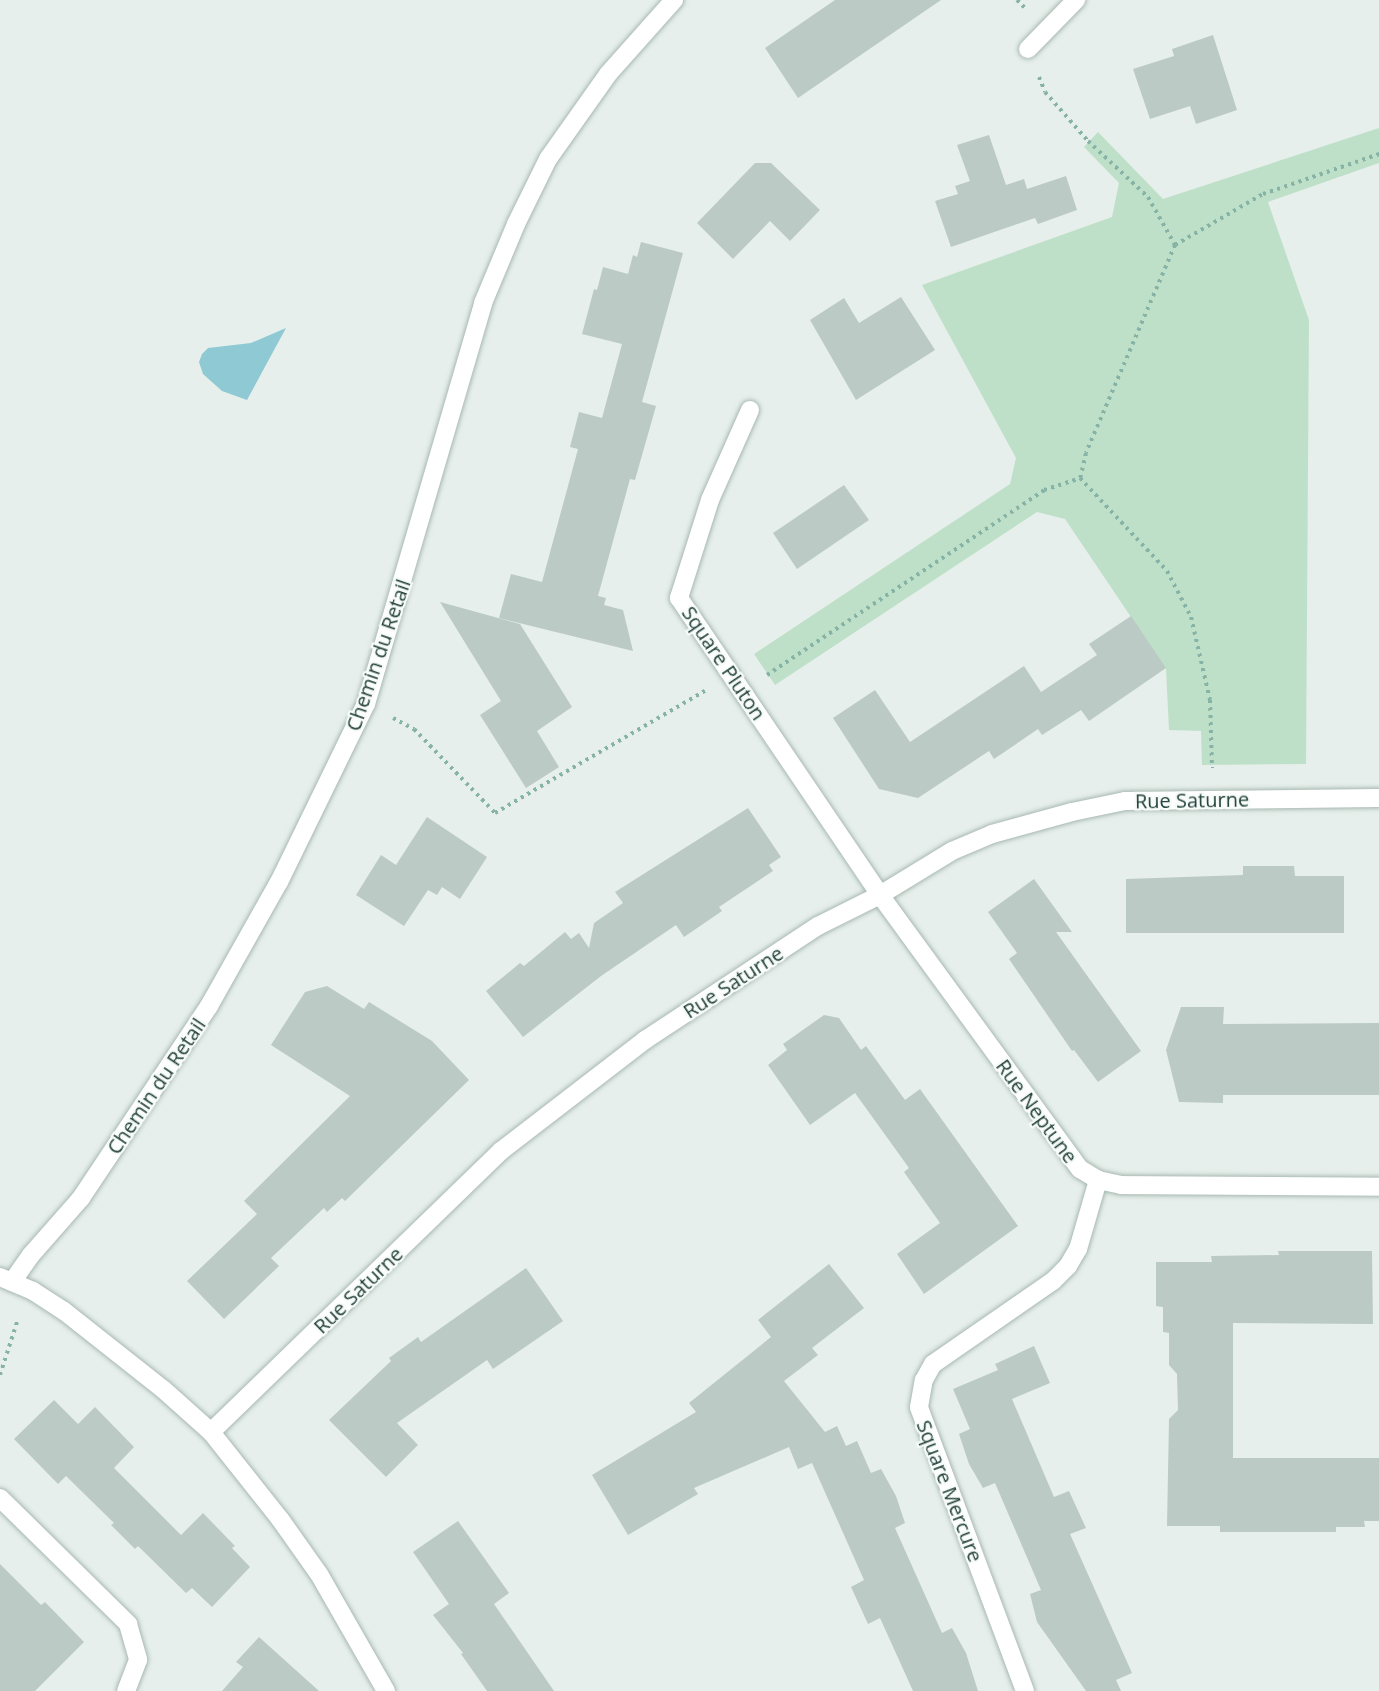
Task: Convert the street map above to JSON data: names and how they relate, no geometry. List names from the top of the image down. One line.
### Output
{"streets":{"street":["Chemin du Retail","Square Pluton","Rue Saturne","Rue Neptune","Square Mercure"]},"crossings":[["Square Pluton","Rue Saturne"],["Square Pluton","Rue Neptune"],["Rue Saturne","Rue Neptune"],["Rue Neptune","Square Mercure"]]}
